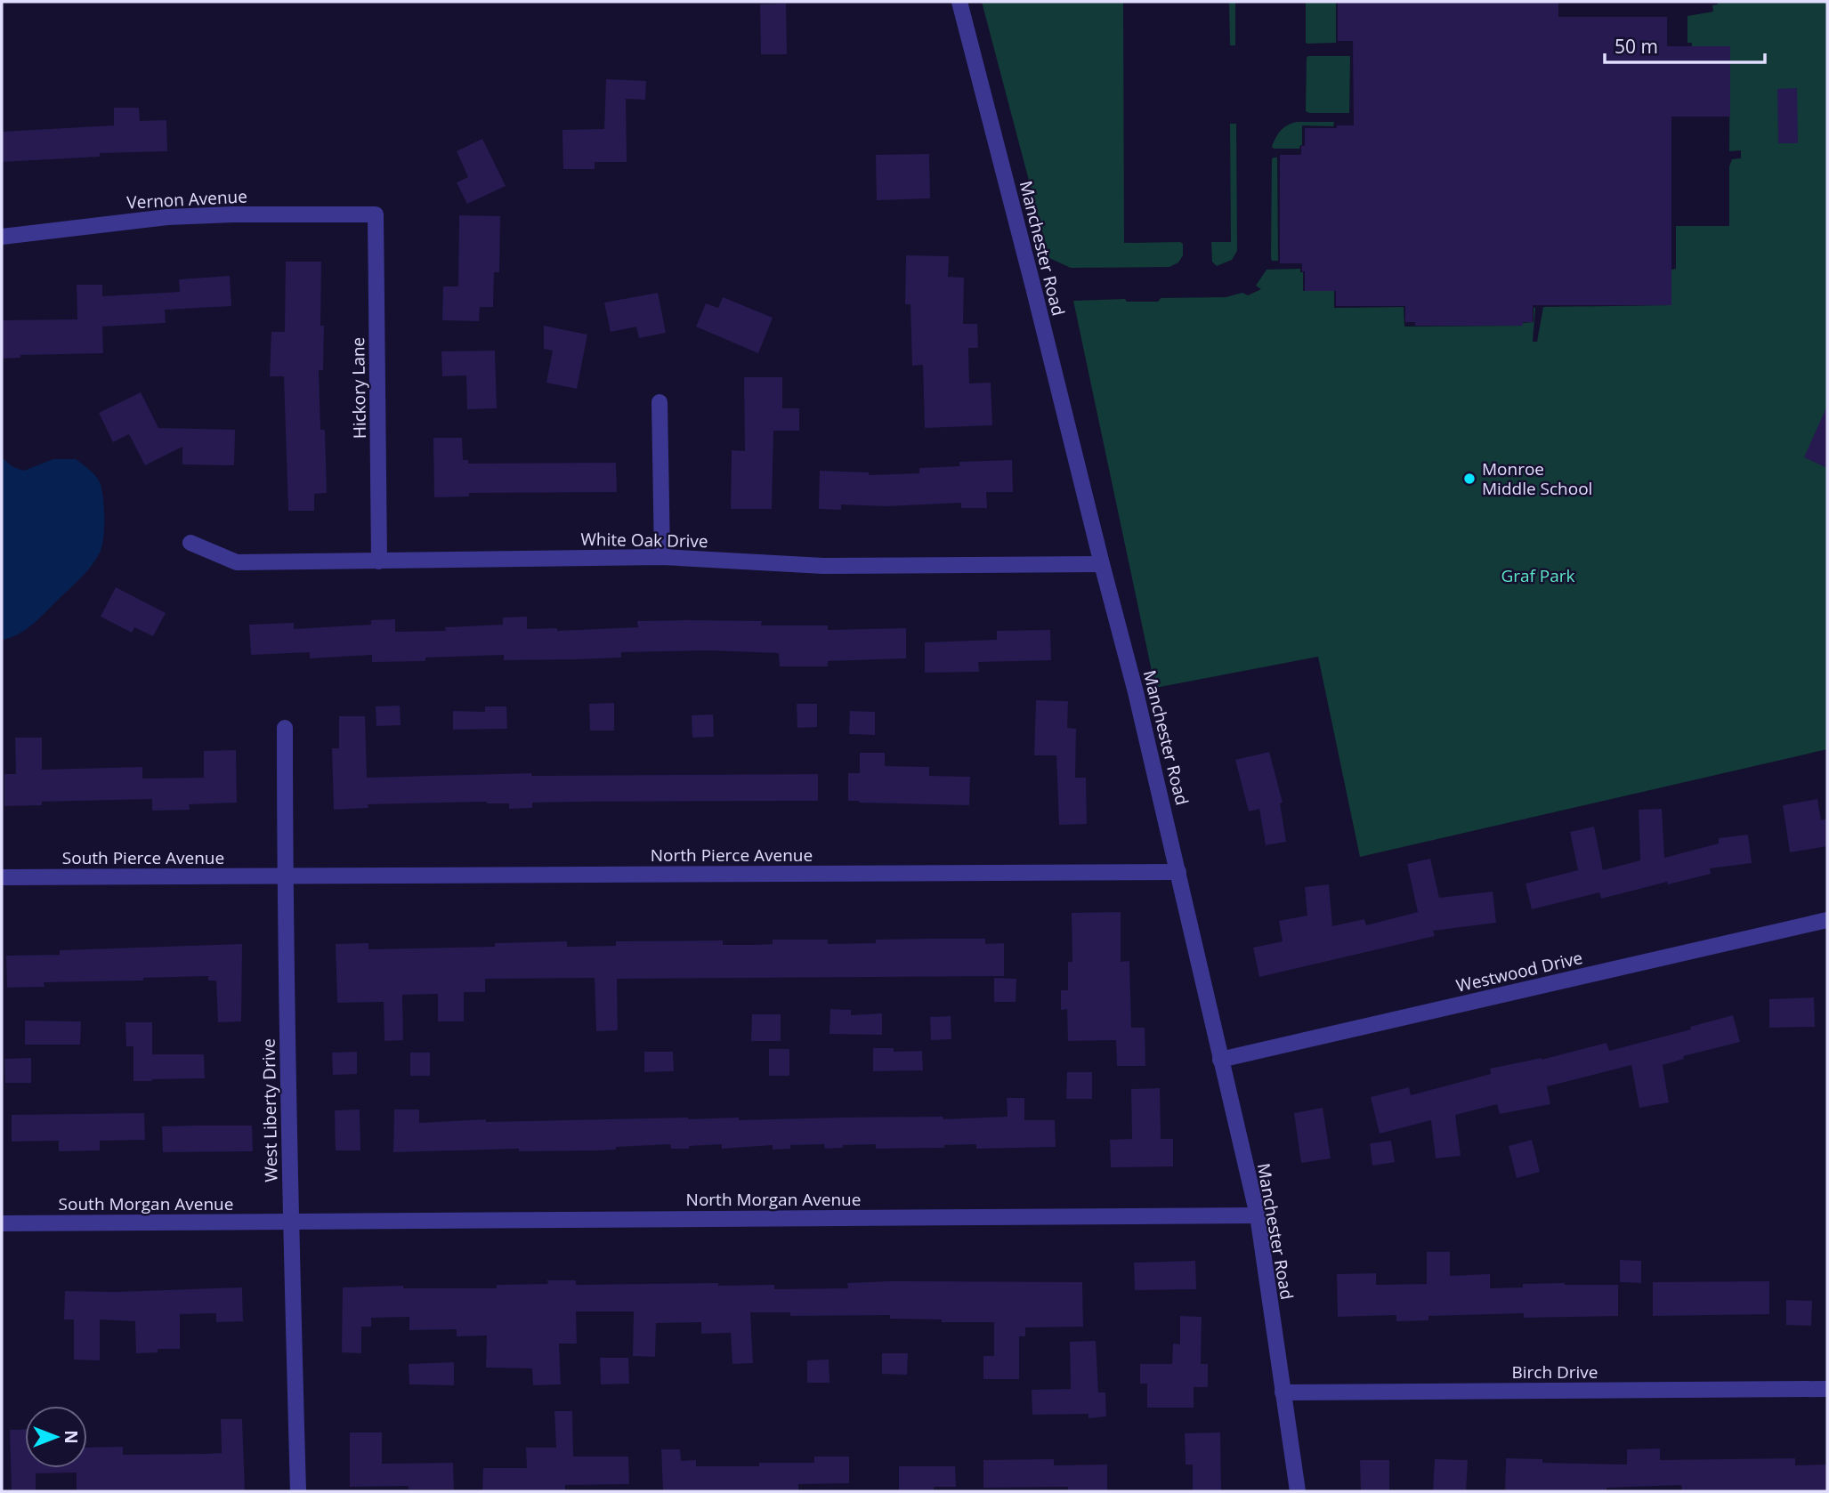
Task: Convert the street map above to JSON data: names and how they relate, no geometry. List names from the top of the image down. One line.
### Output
{"streets":{"street":["Vernon Avenue","Manchester Road","Hickory Lane","White Oak Drive","North Pierce Avenue","South Pierce Avenue","Westwood Drive","West Liberty Drive","North Morgan Avenue","South Morgan Avenue","Birch Drive"]},"crossings":[["Vernon Avenue","Hickory Lane"],["Manchester Road","White Oak Drive"],["Manchester Road","North Pierce Avenue"],["Manchester Road","Westwood Drive"],["Manchester Road","North Morgan Avenue"],["Manchester Road","Birch Drive"],["Hickory Lane","White Oak Drive"],["North Pierce Avenue","South Pierce Avenue"],["North Pierce Avenue","West Liberty Drive"],["South Pierce Avenue","West Liberty Drive"],["West Liberty Drive","North Morgan Avenue"],["West Liberty Drive","South Morgan Avenue"],["North Morgan Avenue","South Morgan Avenue"]],"parks":["Graf Park"],"places":["Monroe Middle School"],"scale_bar":"50 m","north":"right"}
